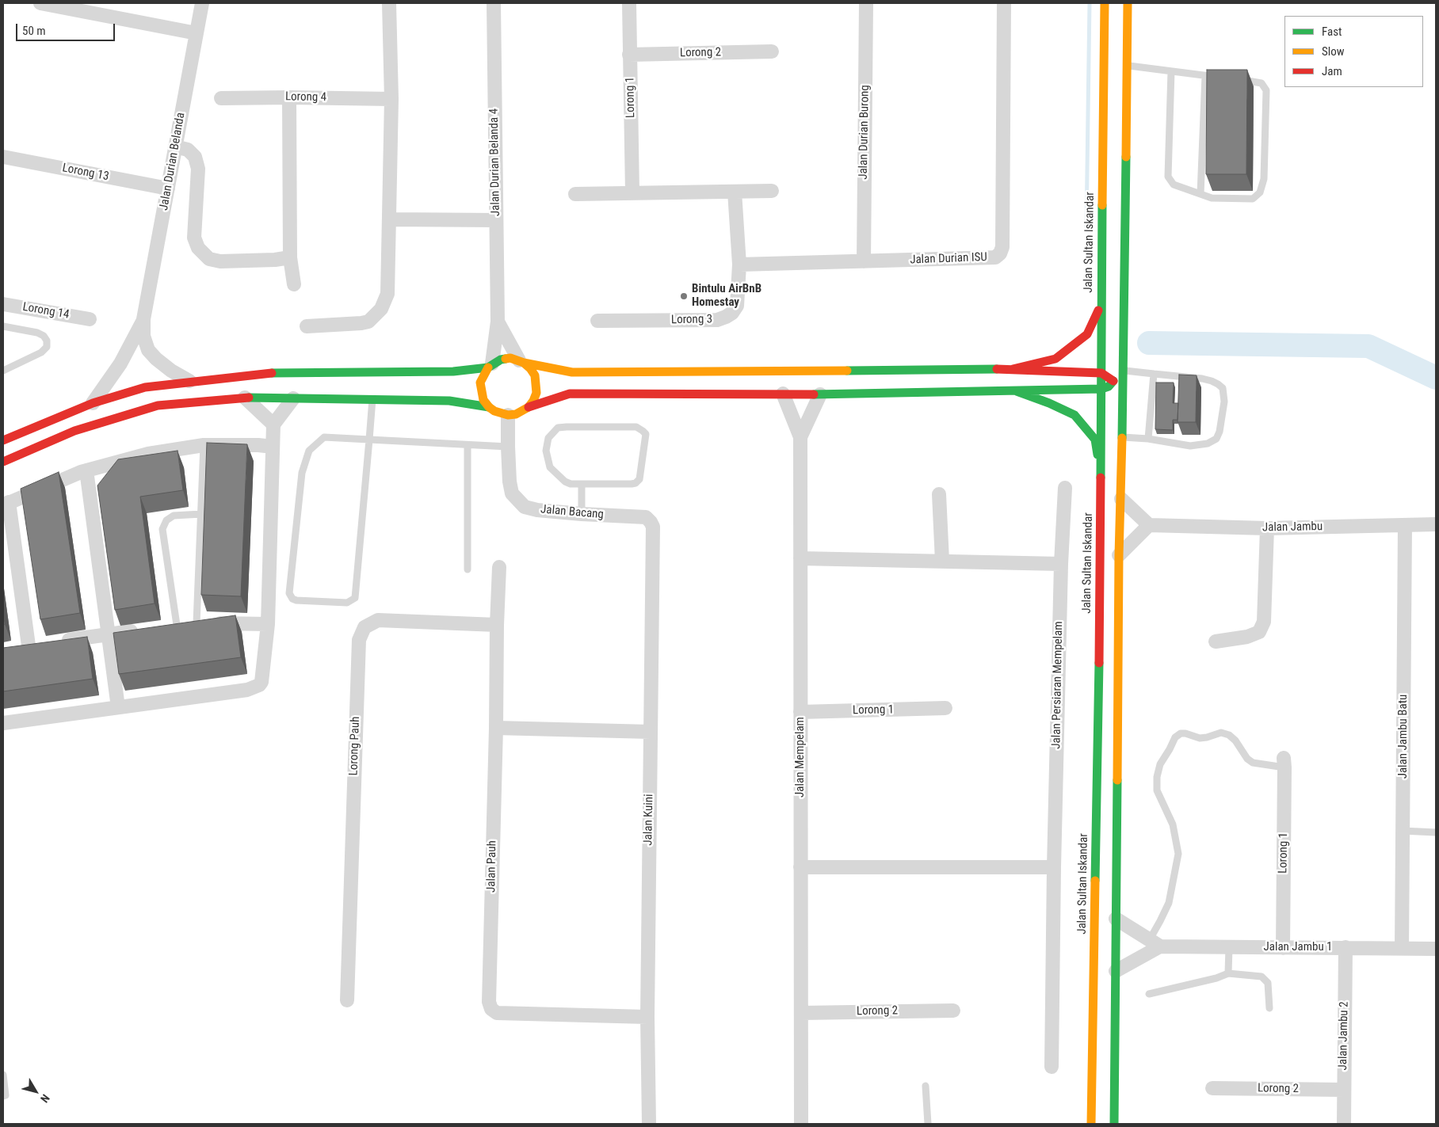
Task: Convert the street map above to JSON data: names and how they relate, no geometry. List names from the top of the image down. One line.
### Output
{"streets":{"main road":["Jalan Sultan Iskandar"],"street":["Lorong 2","Lorong 4","Lorong 1","Jalan Durian Burong","Jalan Durian Belanda","Jalan Durian Belanda 4","Lorong 13","Jalan Durian ISU","Lorong 14","Lorong 3","Jalan Bacang","Jalan Jambu","Jalan Persiaran Mempelam","Jalan Jambu Batu","Lorong Pauh","Jalan Mempelam","Jalan Kuini","Jalan Pauh","Jalan Jambu 1","Jalan Jambu 2"]},"crossings":[["Lorong 2","Lorong 1"],["Lorong 2","Jalan Mempelam"],["Lorong 2","Jalan Jambu 2"],["Lorong 1","Jalan Mempelam"],["Lorong 1","Jalan Jambu 1"],["Jalan Durian Burong","Jalan Durian ISU"],["Jalan Durian Belanda","Lorong 13"],["Jalan Durian Belanda 4","Jalan Bacang"],["Jalan Durian ISU","Lorong 3"],["Jalan Bacang","Jalan Kuini"],["Jalan Jambu","Jalan Jambu Batu"],["Jalan Jambu Batu","Jalan Jambu 1"],["Lorong Pauh","Jalan Pauh"],["Jalan Kuini","Jalan Pauh"],["Jalan Jambu 1","Jalan Jambu 2"]],"places":["Bintulu AirBnB Homestay"],"legend":["Fast","Slow","Jam"],"scale_bar":"50 m","north":"bottom right"}
